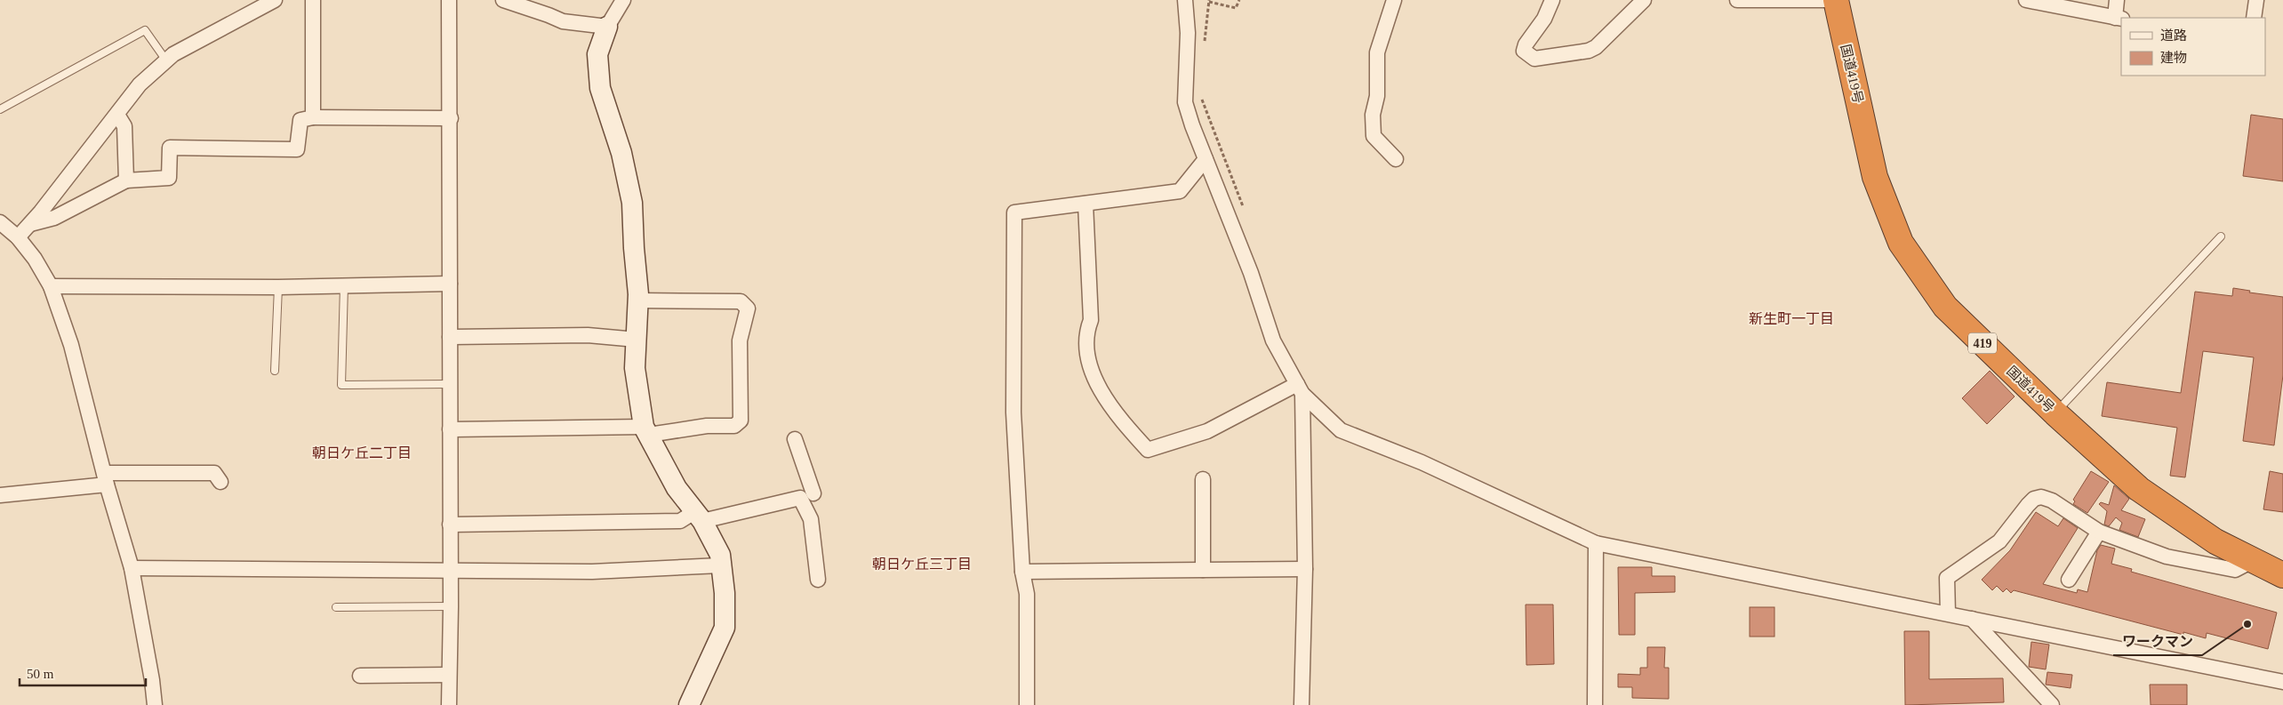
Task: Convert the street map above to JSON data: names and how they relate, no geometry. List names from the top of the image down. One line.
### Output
{"streets":{"highway":["国道419号","419"]},"districts":["新生町一丁目","朝日ケ丘二丁目","朝日ケ丘三丁目"],"places":["ワークマン"],"legend":["道路","建物"],"scale_bar":"50 m"}
